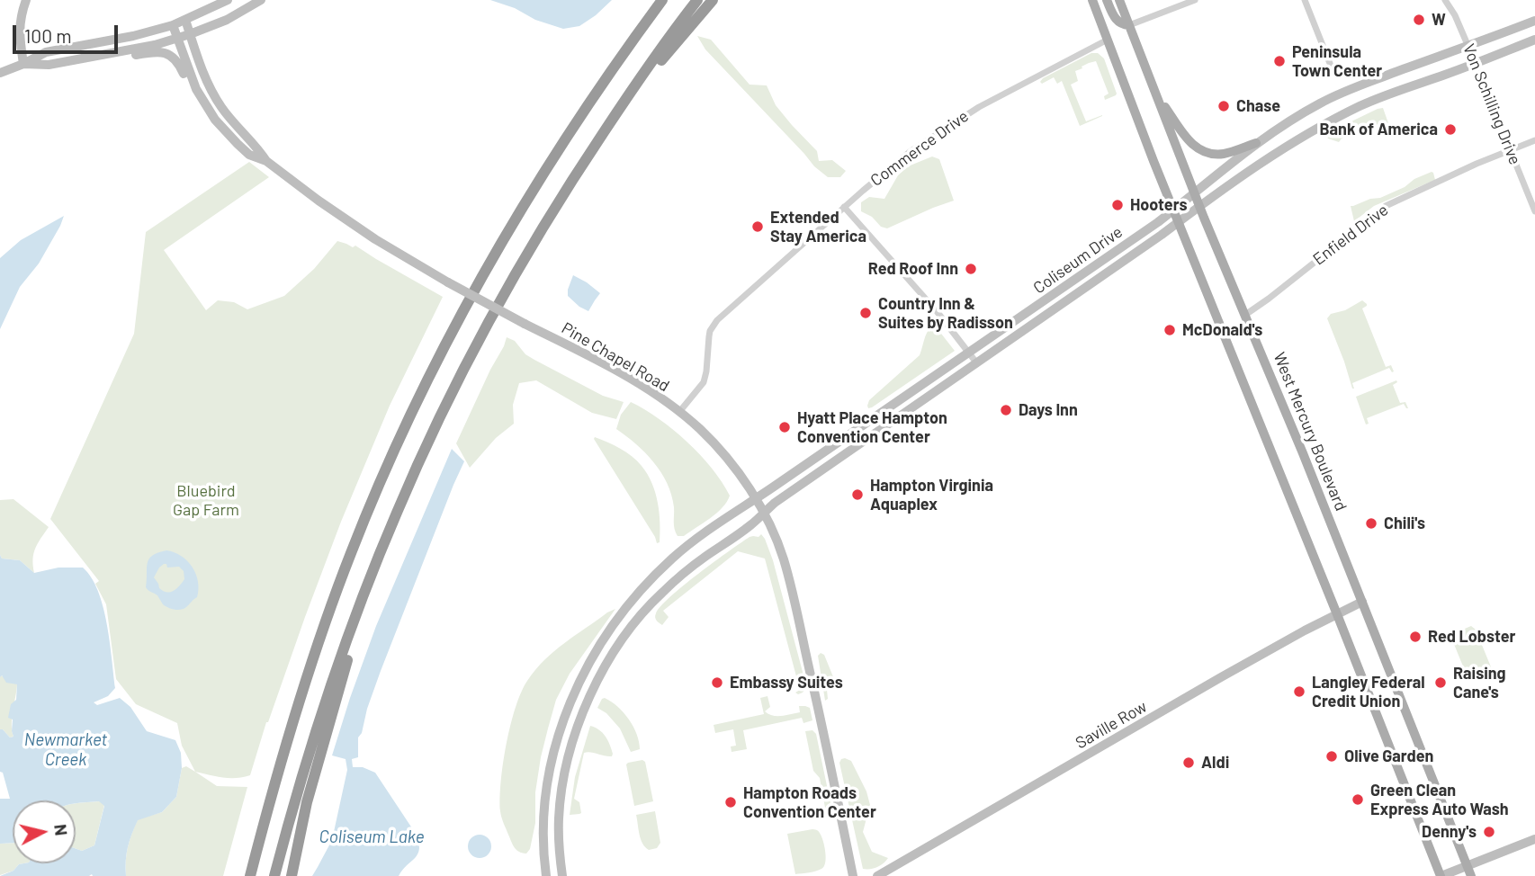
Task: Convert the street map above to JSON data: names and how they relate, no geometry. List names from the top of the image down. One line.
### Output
{"streets":{"main road":["West Mercury Boulevard"],"street":["Von Schilling Drive","Commerce Drive","Enfield Drive","Coliseum Drive","Pine Chapel Road","Saville Row"]},"crossings":[["Von Schilling Drive","Enfield Drive"],["Von Schilling Drive","Coliseum Drive"],["Commerce Drive","Pine Chapel Road"],["Enfield Drive","West Mercury Boulevard"],["Coliseum Drive","Pine Chapel Road"],["Coliseum Drive","West Mercury Boulevard"],["West Mercury Boulevard","Saville Row"]],"water":["Newmarket Creek","Coliseum Lake"],"parks":["Bluebird Gap Farm"],"places":["W","Peninsula Town Center","Chase","Bank of America","Hooters","Extended Stay America","Red Roof Inn","Country Inn & Suites by Radisson","McDonald's","Days Inn","Hyatt Place Hampton Convention Center","Hampton Virginia Aquaplex","Chili's","Red Lobster","Embassy Suites","Raising Cane's","Langley Federal Credit Union","Olive Garden","Aldi","Green Clean Express Auto Wash","Hampton Roads Convention Center","Denny's"],"scale_bar":"100 m","north":"right"}
